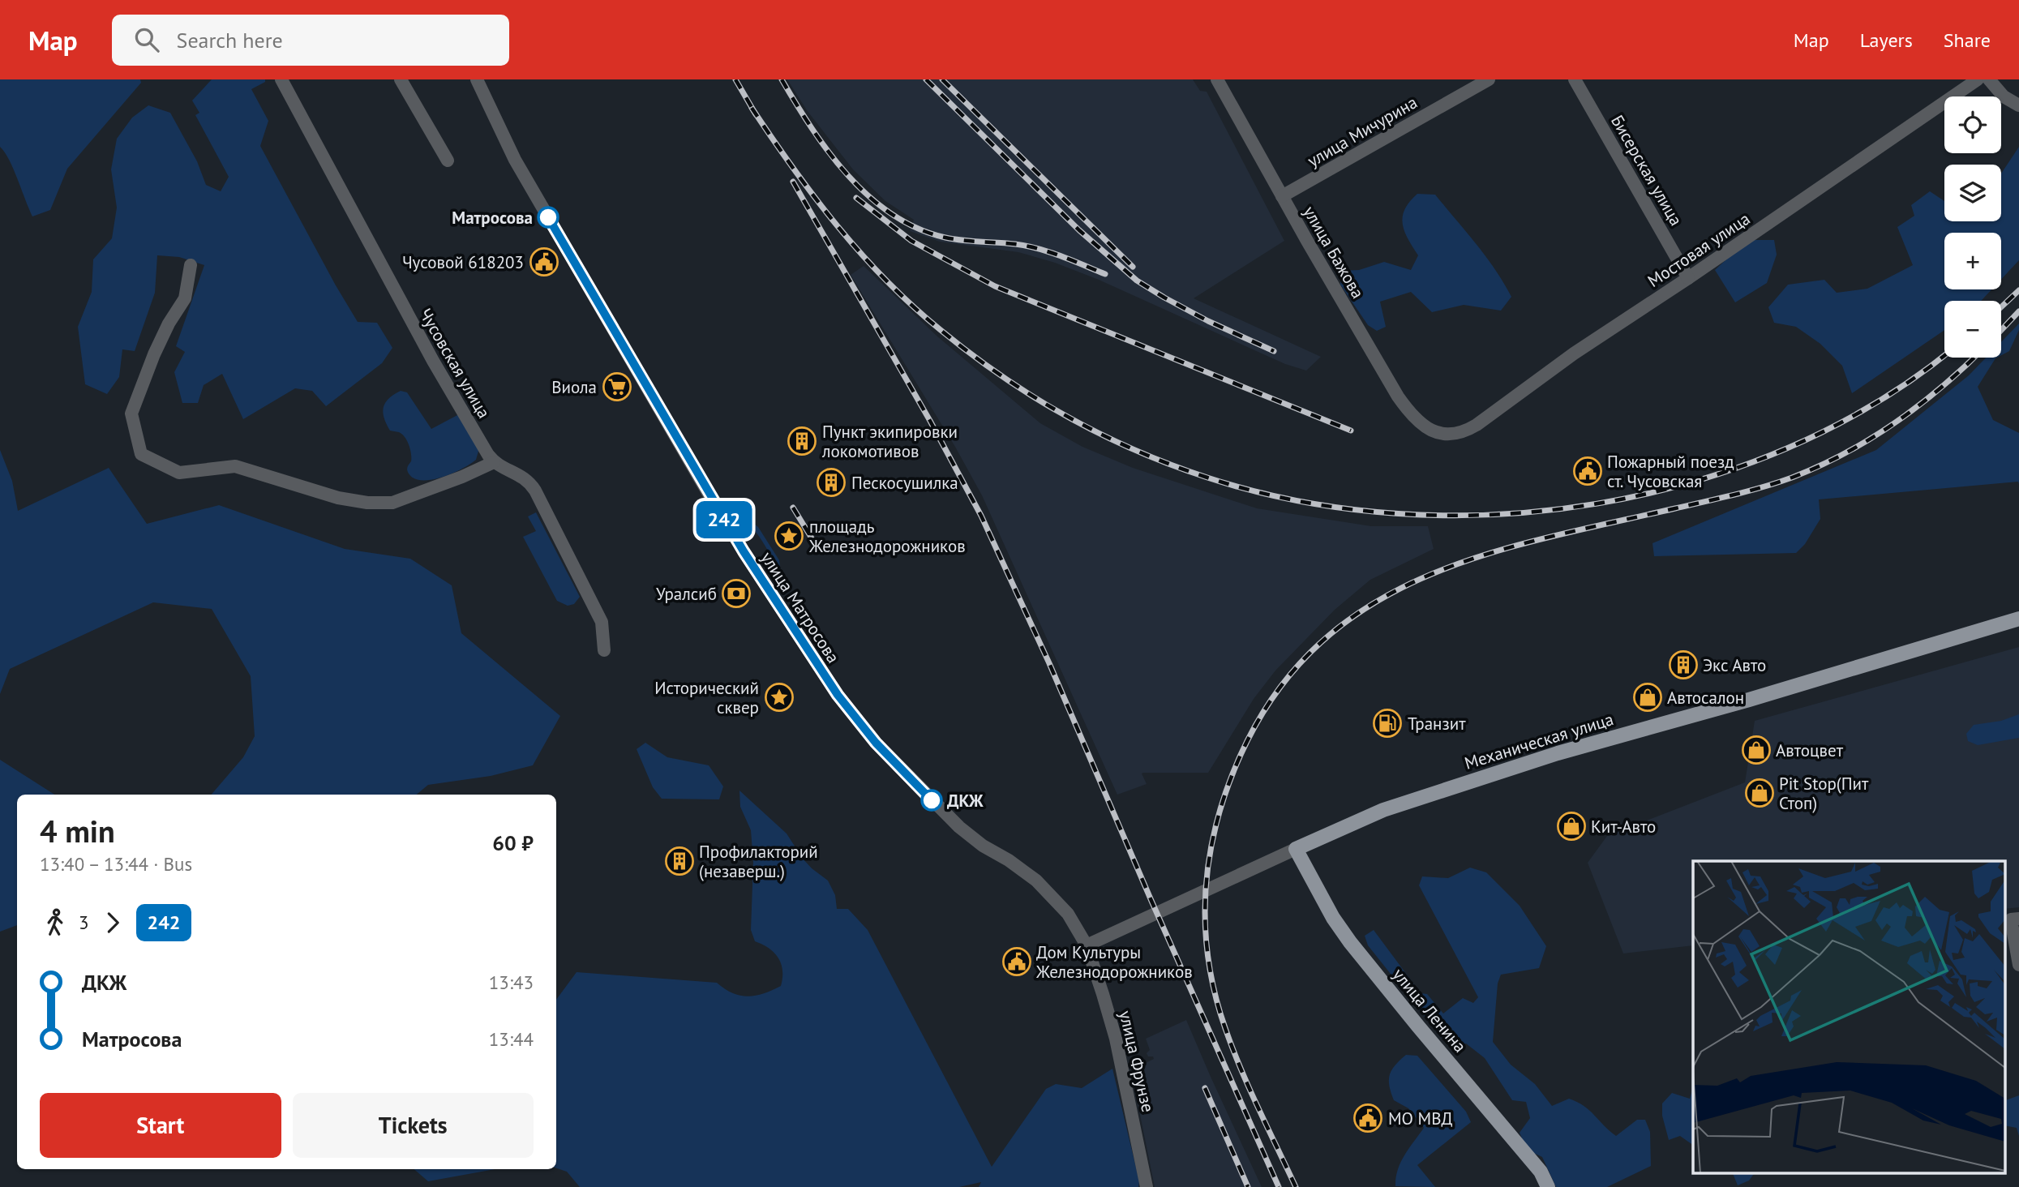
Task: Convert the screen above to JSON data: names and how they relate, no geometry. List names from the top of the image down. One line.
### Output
{"streets":{"main road":["Механическая улица","улица Ленина"],"street":["улица Мичурина","Бисерская улица","Мостовая улица","улица Бажова","Чусовская улица","улица Матросова","улица Фрунзе"]},"crossings":[["улица Мичурина","улица Бажова"],["Бисерская улица","Мостовая улица"],["Мостовая улица","улица Бажова"],["улица Матросова","Механическая улица"],["улица Матросова","улица Фрунзе"],["Механическая улица","улица Ленина"],["Механическая улица","улица Фрунзе"]],"places":{"other":["Матросова","ДКЖ"],"public building":["Чусовой 618203","Пожарный поезд ст. Чусовская","Дом Культуры Железнодорожников","МО МВД"],"supermarket":["Виола"],"building":["Пункт экипировки локомотивов","Пескосушилка","Экс Авто","Профилакторий (незаверш.)"],"place":["площадь Железнодорожников","Исторический сквер"],"bank":["Уралсиб"],"shop":["Автосалон","Автоцвет","Pit Stop(Пит Стоп)","Кит-Авто"],"fuel station":["Транзит"]},"lines":["bus line 242"],"page":{"header":"Map","search":"Search here","nav":["Map","Layers","Share"],"on_map":"242","map_buttons":["+","−"],"heading":["4 min","13:40 – 13:44 · Bus","60 ₽"],"legs":["3","242"],"list":[{"name":"ДКЖ","value":"13:43"},{"name":"Матросова","value":"13:44"}],"buttons":["Start","Tickets"]}}
